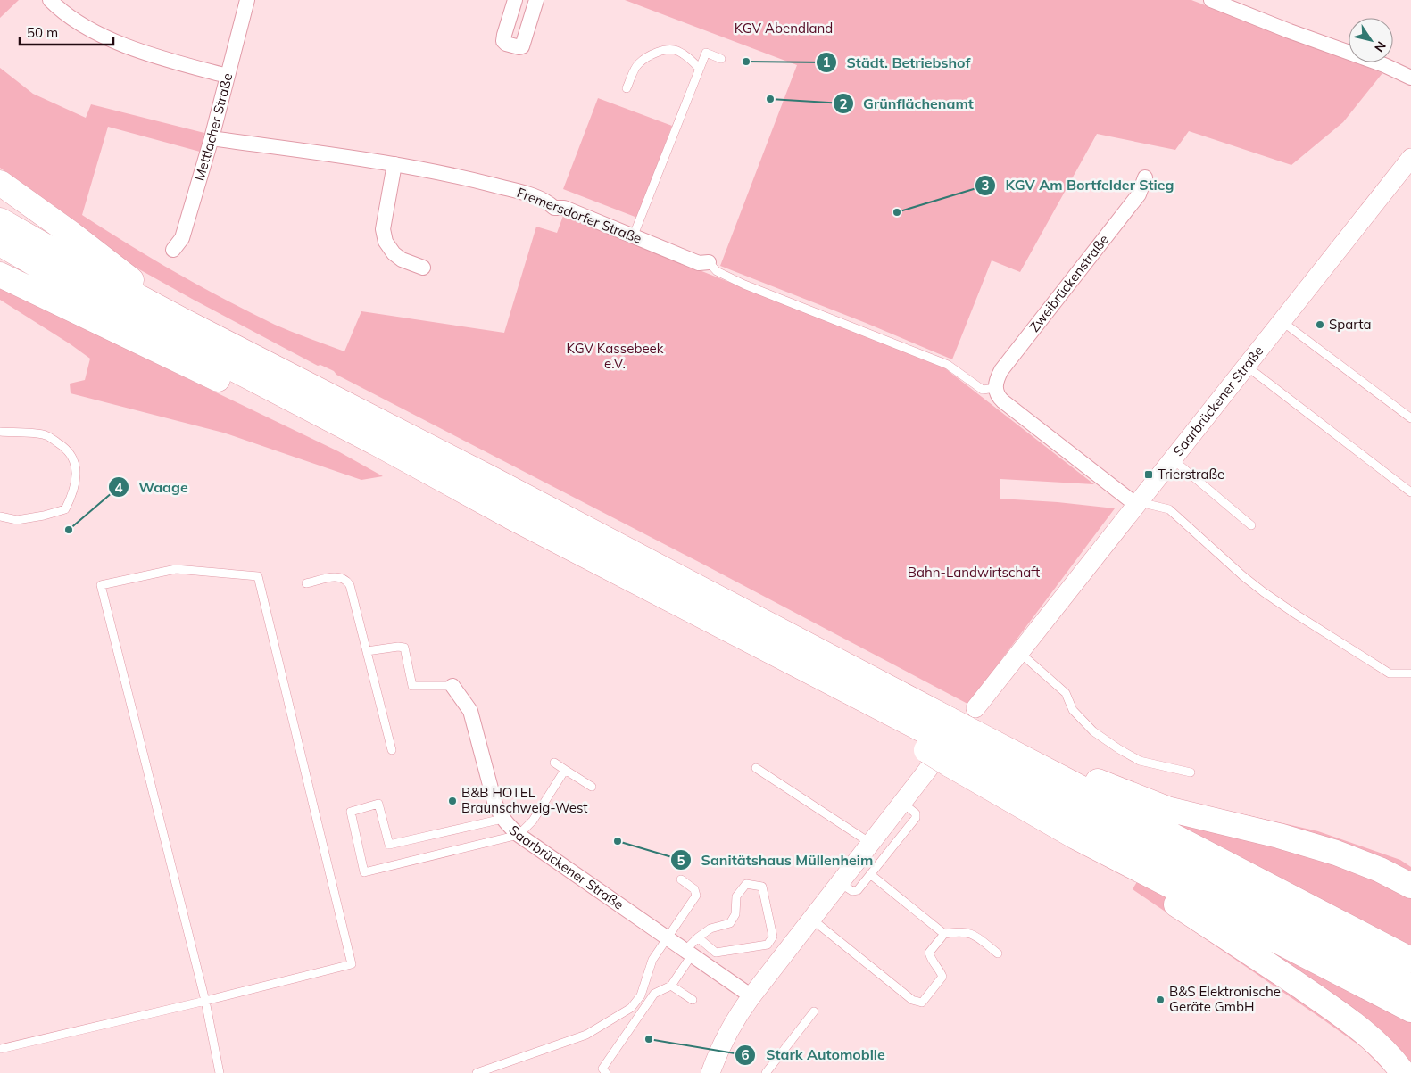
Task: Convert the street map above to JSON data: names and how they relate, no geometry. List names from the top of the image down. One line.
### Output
{"streets":{"street":["Mettlacher Straße","Fremersdorfer Straße","Zweibrückenstraße","Saarbrückener Straße"]},"crossings":[["Mettlacher Straße","Fremersdorfer Straße"]],"parks":["KGV Abendland","KGV Kassebeek e.V.","Bahn-Landwirtschaft"],"places":{"other":["Städt. Betriebshof","Grünflächenamt","KGV Am Bortfelder Stieg","Sparta","Waage","B&B HOTEL Braunschweig-West","Sanitätshaus Müllenheim","B&S Elektronische Geräte GmbH","Stark Automobile"],"transit":["Trierstraße"]},"scale_bar":"50 m","north":"bottom right"}
